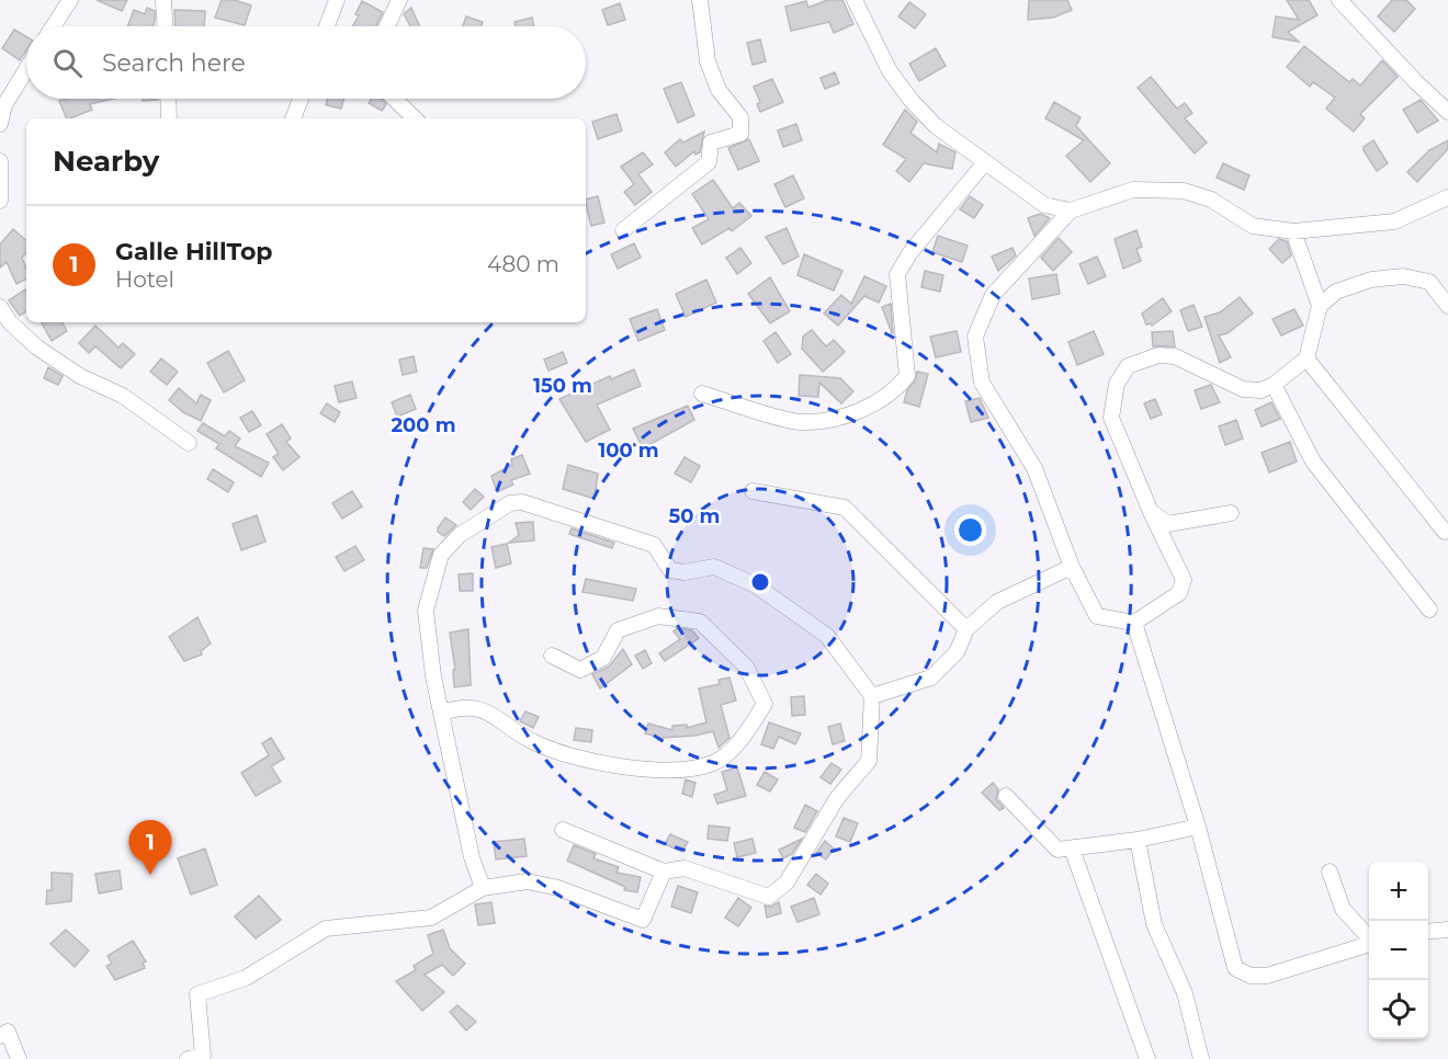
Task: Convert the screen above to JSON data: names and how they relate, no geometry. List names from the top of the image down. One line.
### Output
{"page":{"search":"Search here","heading":"Nearby","list":[{"mark":"1","name":"Galle HillTop","note":"Hotel","value":"480 m"}],"pins":"1","map_buttons":["+","−"]},"rings":["150 m","200 m","100 m","50 m"]}
